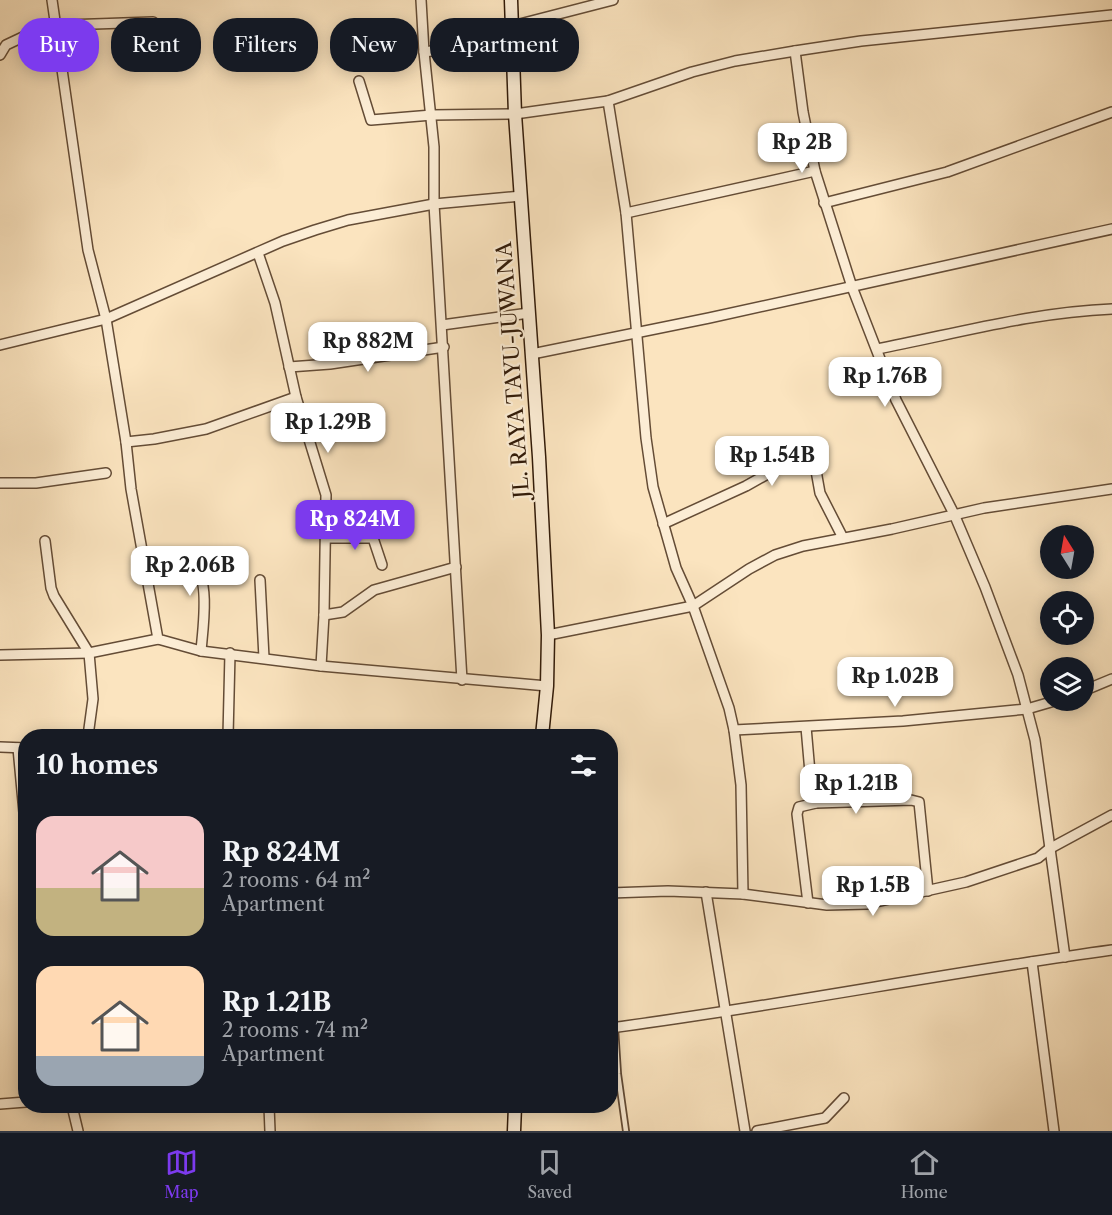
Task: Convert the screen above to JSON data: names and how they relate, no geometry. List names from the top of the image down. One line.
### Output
{"streets":{"main road":["JL. RAYA TAYU-JUWANA"]},"north":"top","page":{"chip":["Buy","Rent","Filters","New","Apartment"],"price":["Rp 2B","Rp 882M","Rp 1.76B","Rp 1.29B","Rp 1.54B","Rp 824M","Rp 2.06B","Rp 1.02B","Rp 1.21B","Rp 1.5B"],"heading":"10 homes","list":[{"name":"Rp 824M","note":"2 rooms · 64 m² · Apartment"},{"name":"Rp 1.21B","note":"2 rooms · 74 m² · Apartment"}],"tabs":["Map","Saved","Home"]}}
